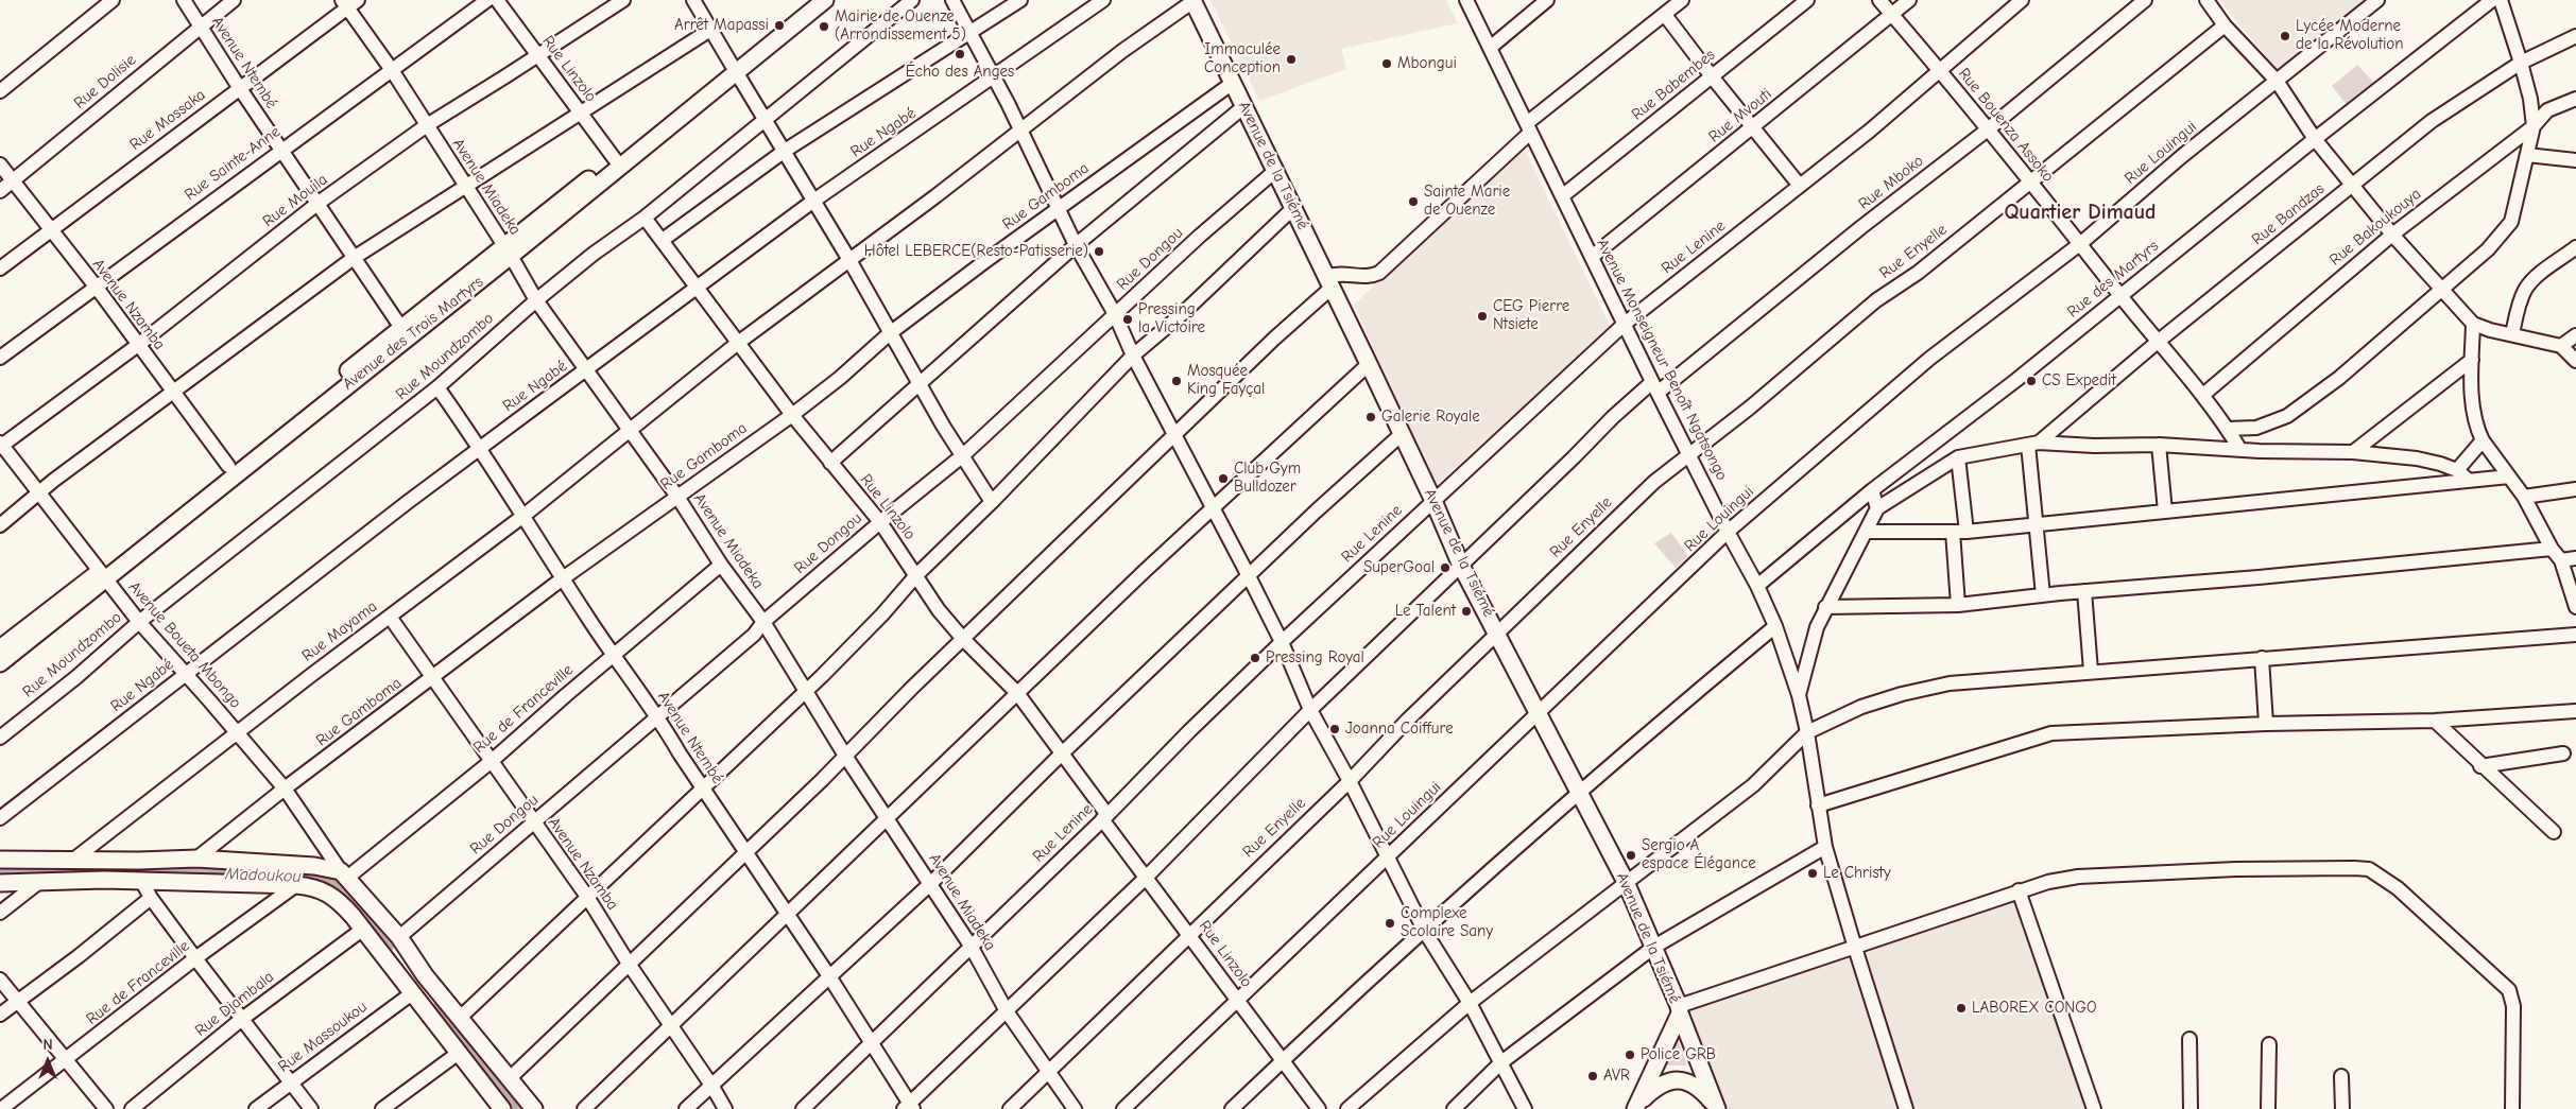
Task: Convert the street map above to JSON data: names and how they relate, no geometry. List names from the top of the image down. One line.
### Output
{"streets":{"main road":["Avenue de la Tsiémé","Avenue des Trois Martyrs"],"street":["Avenue Ntembé","Rue Linzolo","Rue Dolisie","Rue Babembes","Rue Mvouti","Rue Mossaka","Rue Bouenza Assoko","Rue Ngabé","Rue Louingui","Rue Sainte-Anne","Rue Mboko","Avenue Miadeka","Rue Gamboma","Rue Mouila","Rue Bandzas","Rue Bakoukouya","Rue Lenine","Rue Enyelle","Rue Dongou","Rue des Martyrs","Avenue Nzamba","Rue Moundzombo","Avenue Monseigneur Benoît Ngatsongo","Rue Mayama","Avenue Boueta Mbongo","Rue de Franceville","Rue Djambala","Rue Massoukou"]},"crossings":[["Avenue Ntembé","Rue Dolisie"],["Avenue Ntembé","Rue Mossaka"],["Avenue Ntembé","Rue Ngabé"],["Avenue Ntembé","Rue Sainte-Anne"],["Avenue Ntembé","Rue Mboko"],["Avenue Ntembé","Rue Gamboma"],["Avenue Ntembé","Rue Mouila"],["Avenue Ntembé","Rue Lenine"],["Avenue Ntembé","Rue Dongou"],["Avenue Ntembé","Avenue des Trois Martyrs"],["Avenue Ntembé","Rue Moundzombo"],["Avenue Ntembé","Rue Mayama"],["Avenue Ntembé","Rue de Franceville"],["Rue Linzolo","Rue Ngabé"],["Rue Linzolo","Rue Louingui"],["Rue Linzolo","Rue Mboko"],["Rue Linzolo","Rue Gamboma"],["Rue Linzolo","Rue Mouila"],["Rue Linzolo","Rue Lenine"],["Rue Linzolo","Rue Enyelle"],["Rue Linzolo","Rue Dongou"],["Rue Linzolo","Avenue des Trois Martyrs"],["Rue Linzolo","Rue Moundzombo"],["Rue Linzolo","Rue Mayama"],["Rue Dolisie","Avenue Nzamba"],["Rue Babembes","Avenue Monseigneur Benoît Ngatsongo"],["Rue Mvouti","Rue Bouenza Assoko"],["Rue Mvouti","Avenue Monseigneur Benoît Ngatsongo"],["Rue Mossaka","Avenue Miadeka"],["Rue Mossaka","Avenue Nzamba"],["Rue Bouenza Assoko","Rue Louingui"],["Rue Bouenza Assoko","Rue Mboko"],["Rue Bouenza Assoko","Rue Bandzas"],["Rue Bouenza Assoko","Rue Bakoukouya"],["Rue Bouenza Assoko","Rue Lenine"],["Rue Bouenza Assoko","Rue Enyelle"],["Rue Bouenza Assoko","Rue des Martyrs"],["Rue Ngabé","Avenue Miadeka"],["Rue Ngabé","Avenue Boueta Mbongo"],["Rue Louingui","Avenue de la Tsiémé"],["Rue Louingui","Avenue Monseigneur Benoît Ngatsongo"],["Rue Sainte-Anne","Avenue Miadeka"],["Rue Sainte-Anne","Avenue Nzamba"],["Avenue de la Tsiémé","Rue Mboko"],["Avenue de la Tsiémé","Rue Gamboma"],["Avenue de la Tsiémé","Rue Lenine"],["Avenue de la Tsiémé","Rue Enyelle"],["Avenue de la Tsiémé","Rue Dongou"],["Avenue de la Tsiémé","Rue Mayama"],["Rue Mboko","Avenue Miadeka"],["Rue Mboko","Avenue Monseigneur Benoît Ngatsongo"],["Avenue Miadeka","Rue Gamboma"],["Avenue Miadeka","Rue Mouila"],["Avenue Miadeka","Rue Lenine"],["Avenue Miadeka","Rue Enyelle"],["Avenue Miadeka","Rue Dongou"],["Avenue Miadeka","Avenue des Trois Martyrs"],["Avenue Miadeka","Rue Moundzombo"],["Avenue Miadeka","Rue Mayama"],["Avenue Miadeka","Rue de Franceville"],["Rue Gamboma","Avenue Nzamba"],["Rue Gamboma","Avenue Boueta Mbongo"],["Rue Mouila","Avenue Nzamba"],["Rue Mouila","Avenue Boueta Mbongo"],["Rue Lenine","Avenue Monseigneur Benoît Ngatsongo"],["Rue Enyelle","Avenue Monseigneur Benoît Ngatsongo"],["Rue Dongou","Avenue Nzamba"],["Rue des Martyrs","Avenue Monseigneur Benoît Ngatsongo"],["Avenue Nzamba","Avenue des Trois Martyrs"],["Avenue Nzamba","Rue Mayama"],["Avenue Nzamba","Rue de Franceville"],["Avenue des Trois Martyrs","Avenue Boueta Mbongo"],["Rue Moundzombo","Avenue Boueta Mbongo"],["Rue Mayama","Avenue Boueta Mbongo"],["Avenue Boueta Mbongo","Rue de Franceville"]],"districts":["Quartier Dimaud"],"water":["Madoukou"],"places":["Arrêt Mapassi","Mairie de Ouenze (Arrondissement 5)","Lycée Moderne de la Révolution","Écho des Anges","Immaculée Conception","Mbongui","Sainte Marie de Ouenze","Hôtel LEBERCE(Resto-Patisserie)","CEG Pierre Ntsiete","Pressing la Victoire","Mosquée King Fayçal","CS Expedit","Galerie Royale","Club Gym Bulldozer","SuperGoal","Le Talent","Pressing Royal","Joanna Coiffure","Sergio A espace Élégance","Le Christy","Complexe Scolaire Sany","LABOREX CONGO","Police GRB","AVR"],"north":"top"}
